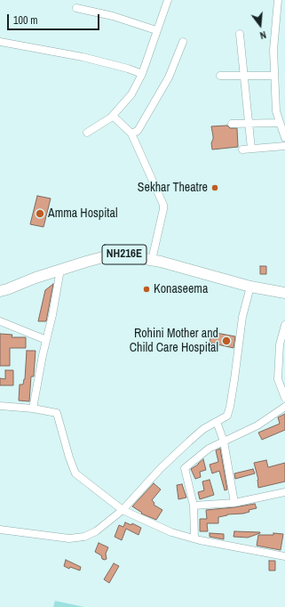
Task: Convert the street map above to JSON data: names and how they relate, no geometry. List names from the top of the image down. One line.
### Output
{"streets":{"highway":["NH216E"]},"places":["Sekhar Theatre","Amma Hospital","Konaseema","Rohini Mother and Child Care Hospital"],"scale_bar":"100 m","north":"bottom"}
